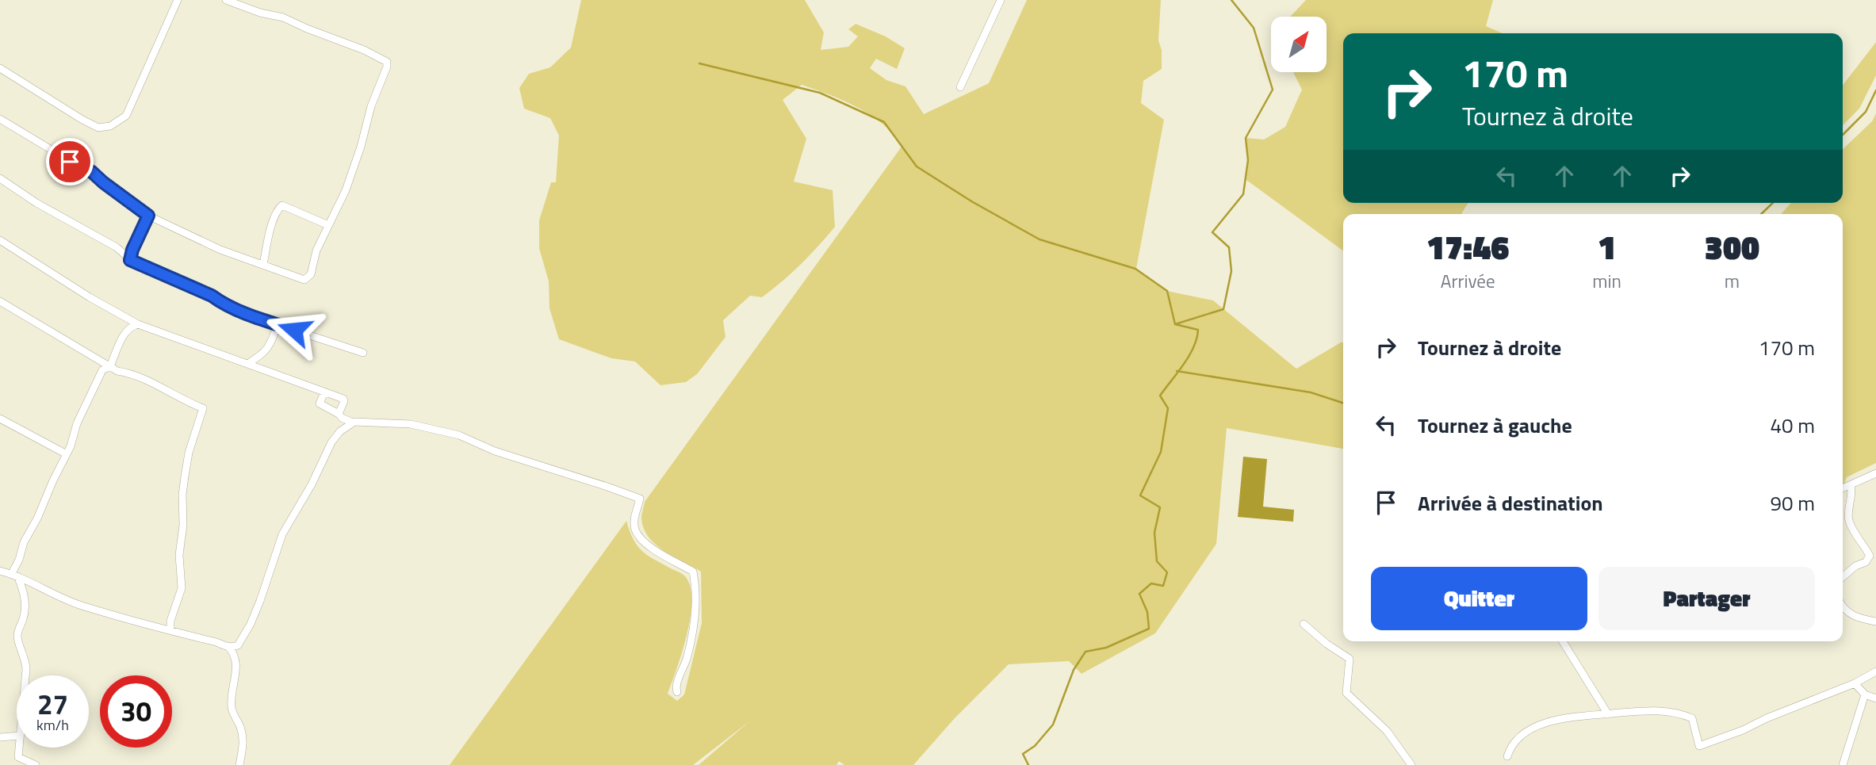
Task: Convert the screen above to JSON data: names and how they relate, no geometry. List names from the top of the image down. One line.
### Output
{"north":"top right","page":{"turn":["170 m","Tournez à droite"],"eta":["17:46","Arrivée","1","min","300","m"],"list":[{"name":"Tournez à droite","value":"170 m"},{"name":"Tournez à gauche","value":"40 m"},{"name":"Arrivée à destination","value":"90 m"}],"buttons":["Quitter","Partager"],"speed":"27 km/h","limit":"30"}}
